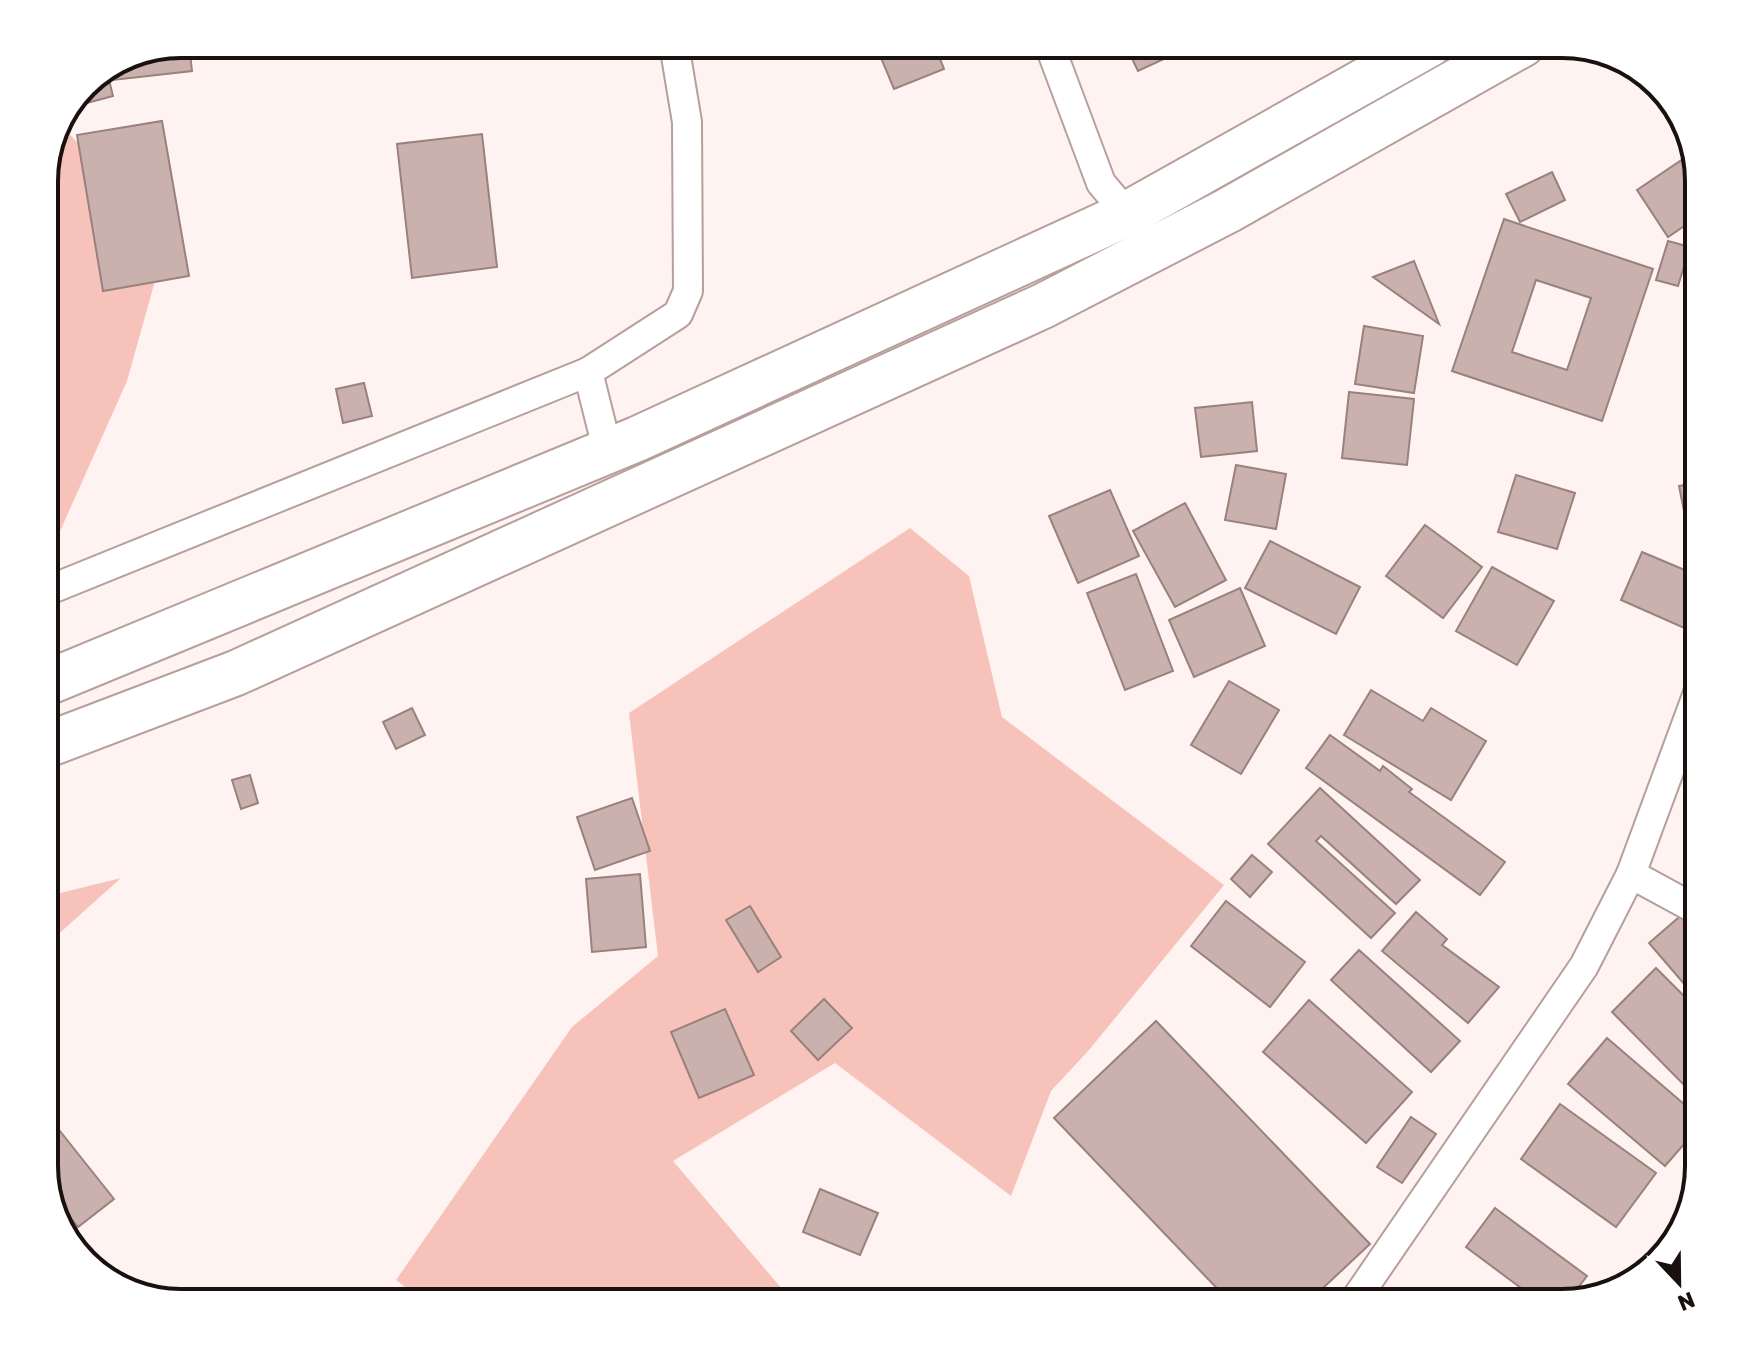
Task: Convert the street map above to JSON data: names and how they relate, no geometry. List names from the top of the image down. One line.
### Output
{"north":"bottom"}
